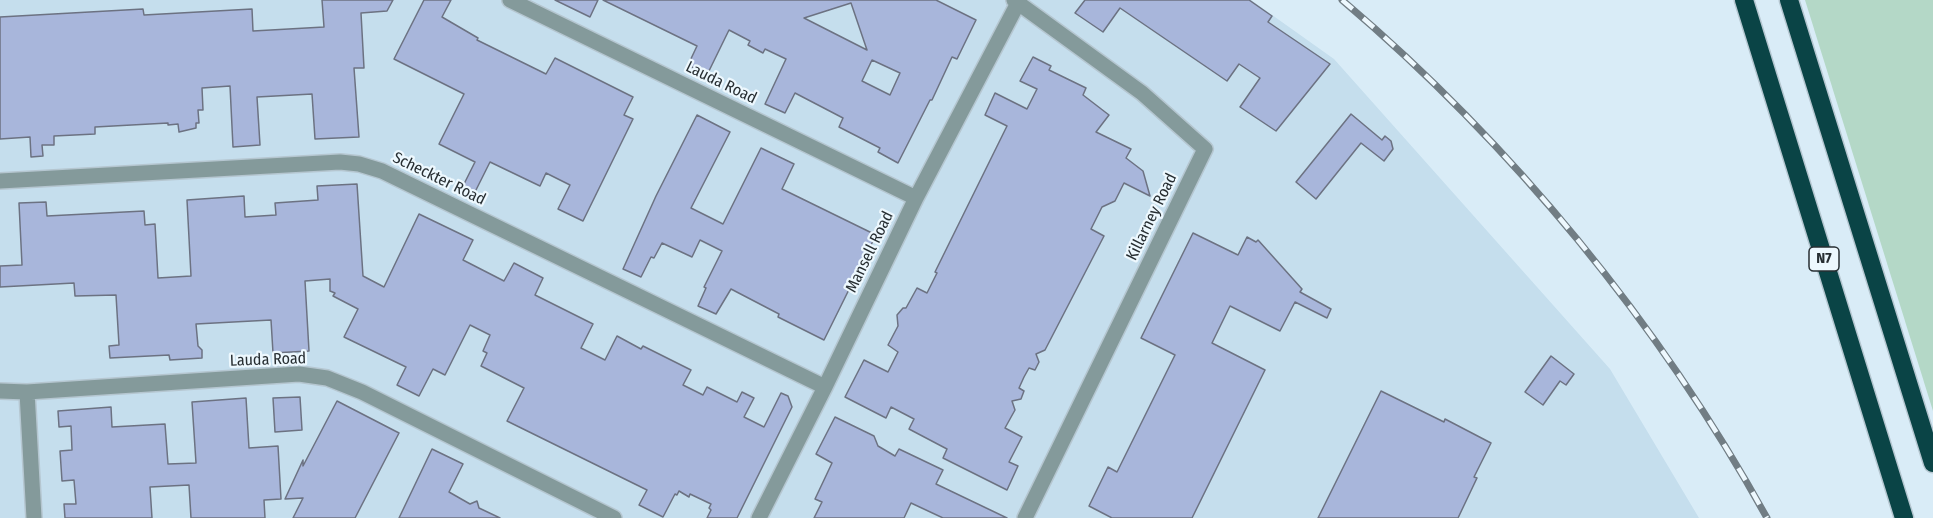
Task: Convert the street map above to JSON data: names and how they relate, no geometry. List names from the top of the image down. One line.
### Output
{"streets":{"highway":["N7"],"street":["Lauda Road","Scheckter Road","Killarney Road","Mansell Road"]},"crossings":[["Lauda Road","Mansell Road"],["Scheckter Road","Mansell Road"],["Killarney Road","Mansell Road"]]}
